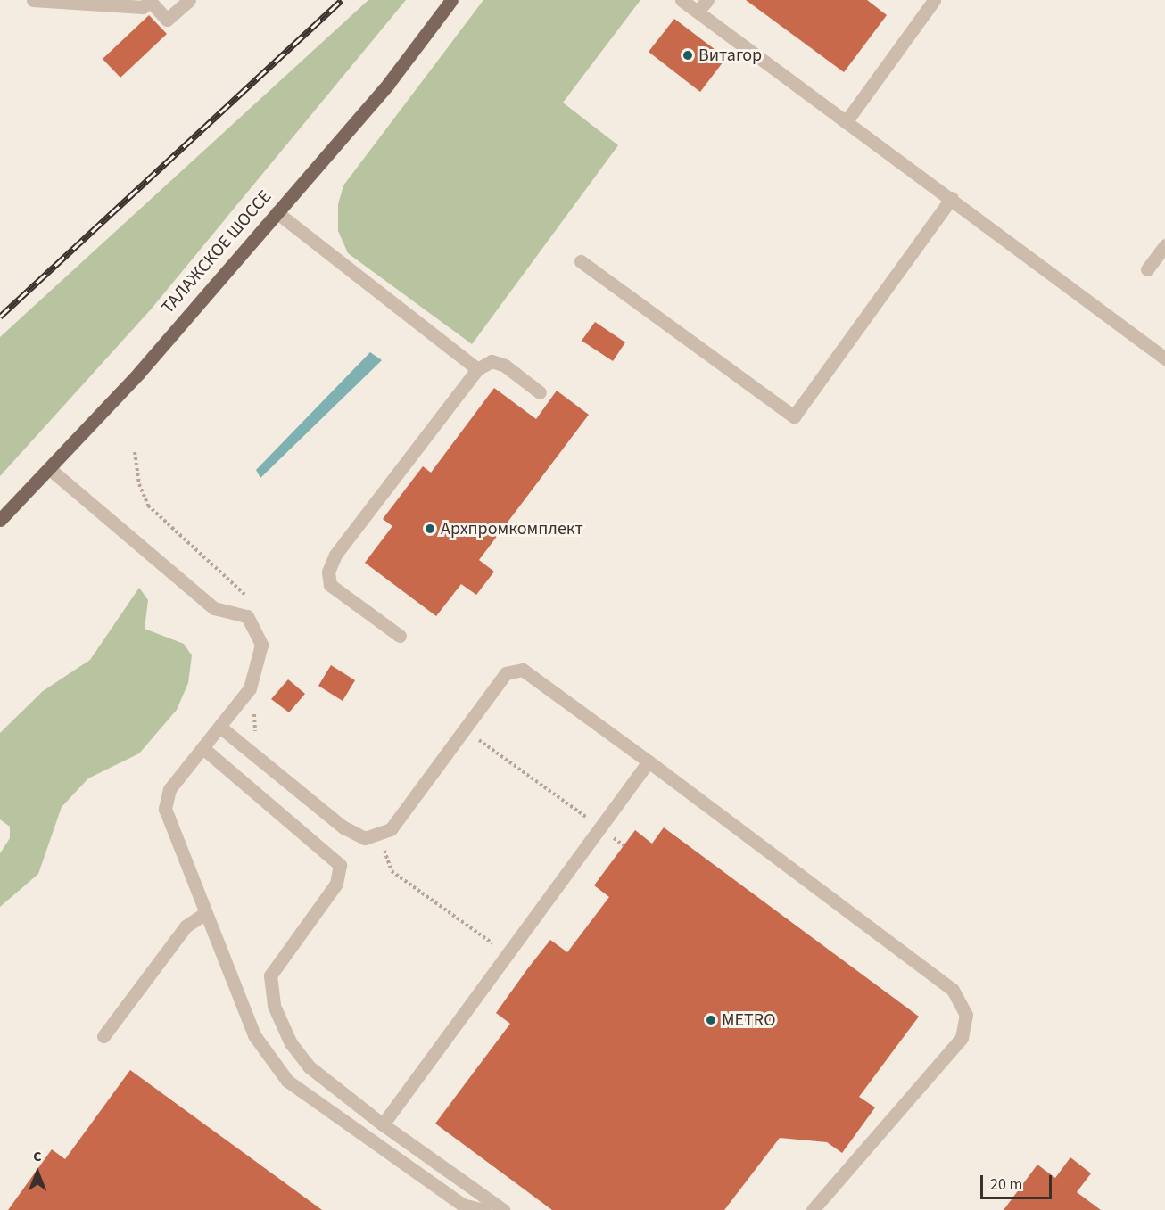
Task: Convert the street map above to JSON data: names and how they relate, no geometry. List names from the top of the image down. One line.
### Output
{"streets":{"main road":["ТАЛАЖСКОЕ ШОССЕ"]},"places":["Витагор","Архпромкомплект","METRO"],"scale_bar":"20 m","north":"top"}
